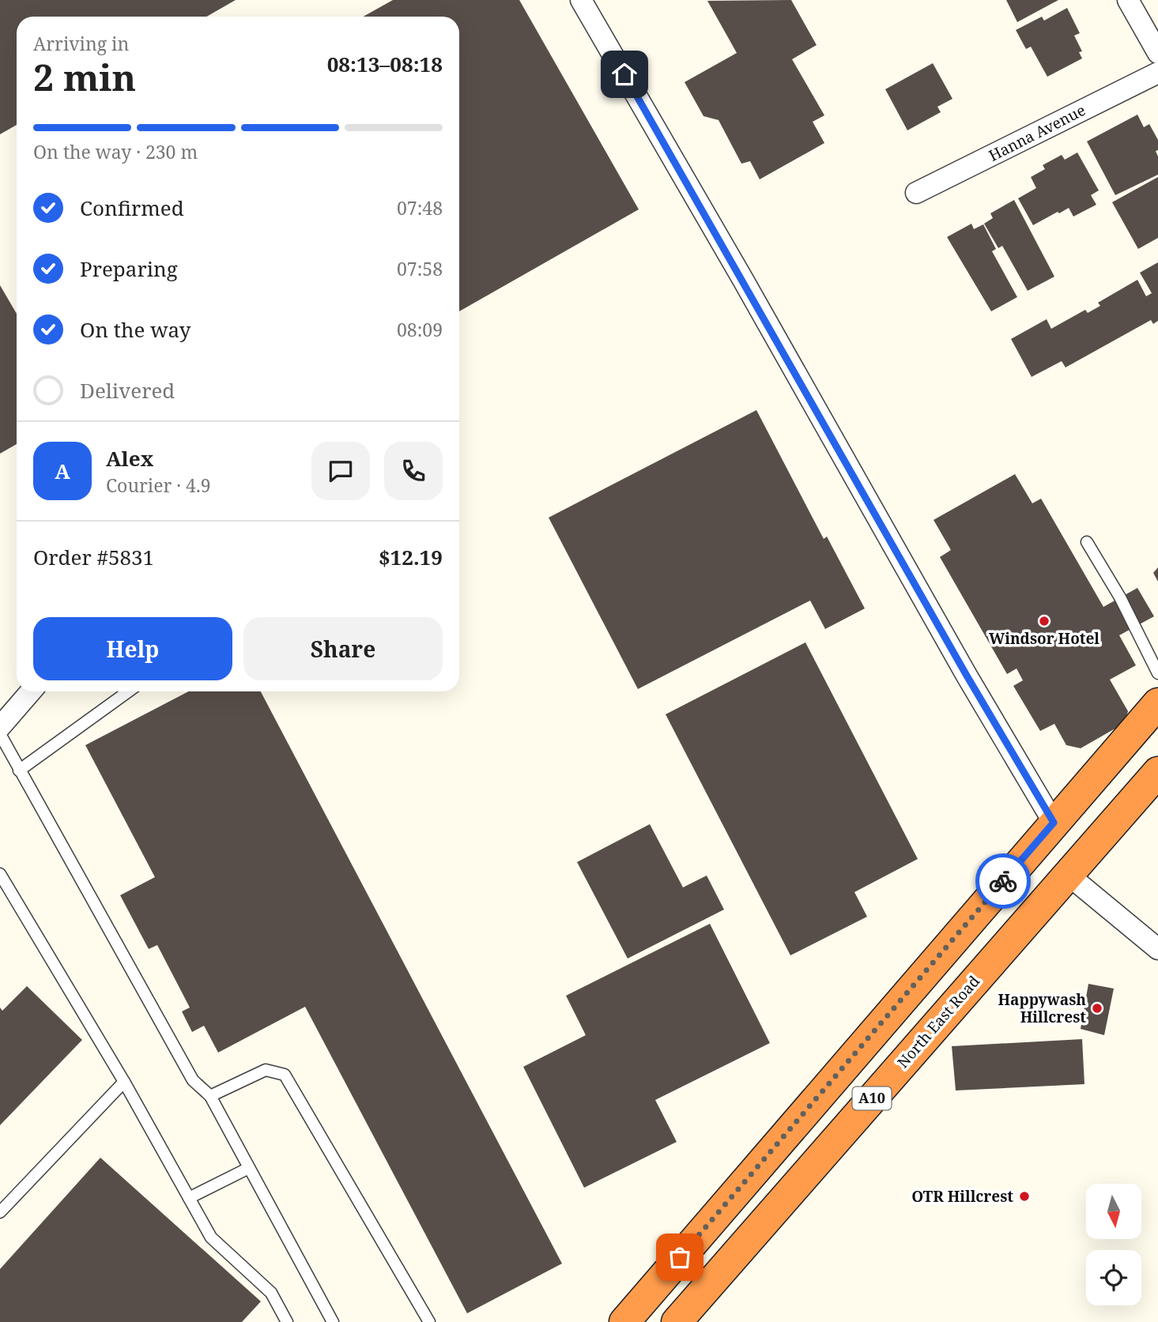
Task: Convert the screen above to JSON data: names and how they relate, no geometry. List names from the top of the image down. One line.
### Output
{"streets":{"highway":["North East Road","A10"],"street":["Hanna Avenue"]},"places":["Windsor Hotel","Happywash Hillcrest","OTR Hillcrest"],"north":"bottom","page":{"heading":["2 min","Arriving in","08:13–08:18"],"panel":["Alex","Courier · 4.9","Order #5831","$12.19"],"bar":"On the way · 230 m","list":[["Confirmed","07:48"],["Preparing","07:58"],["On the way","08:09"],"Delivered"],"round":"A","buttons":["Help","Share"]}}
